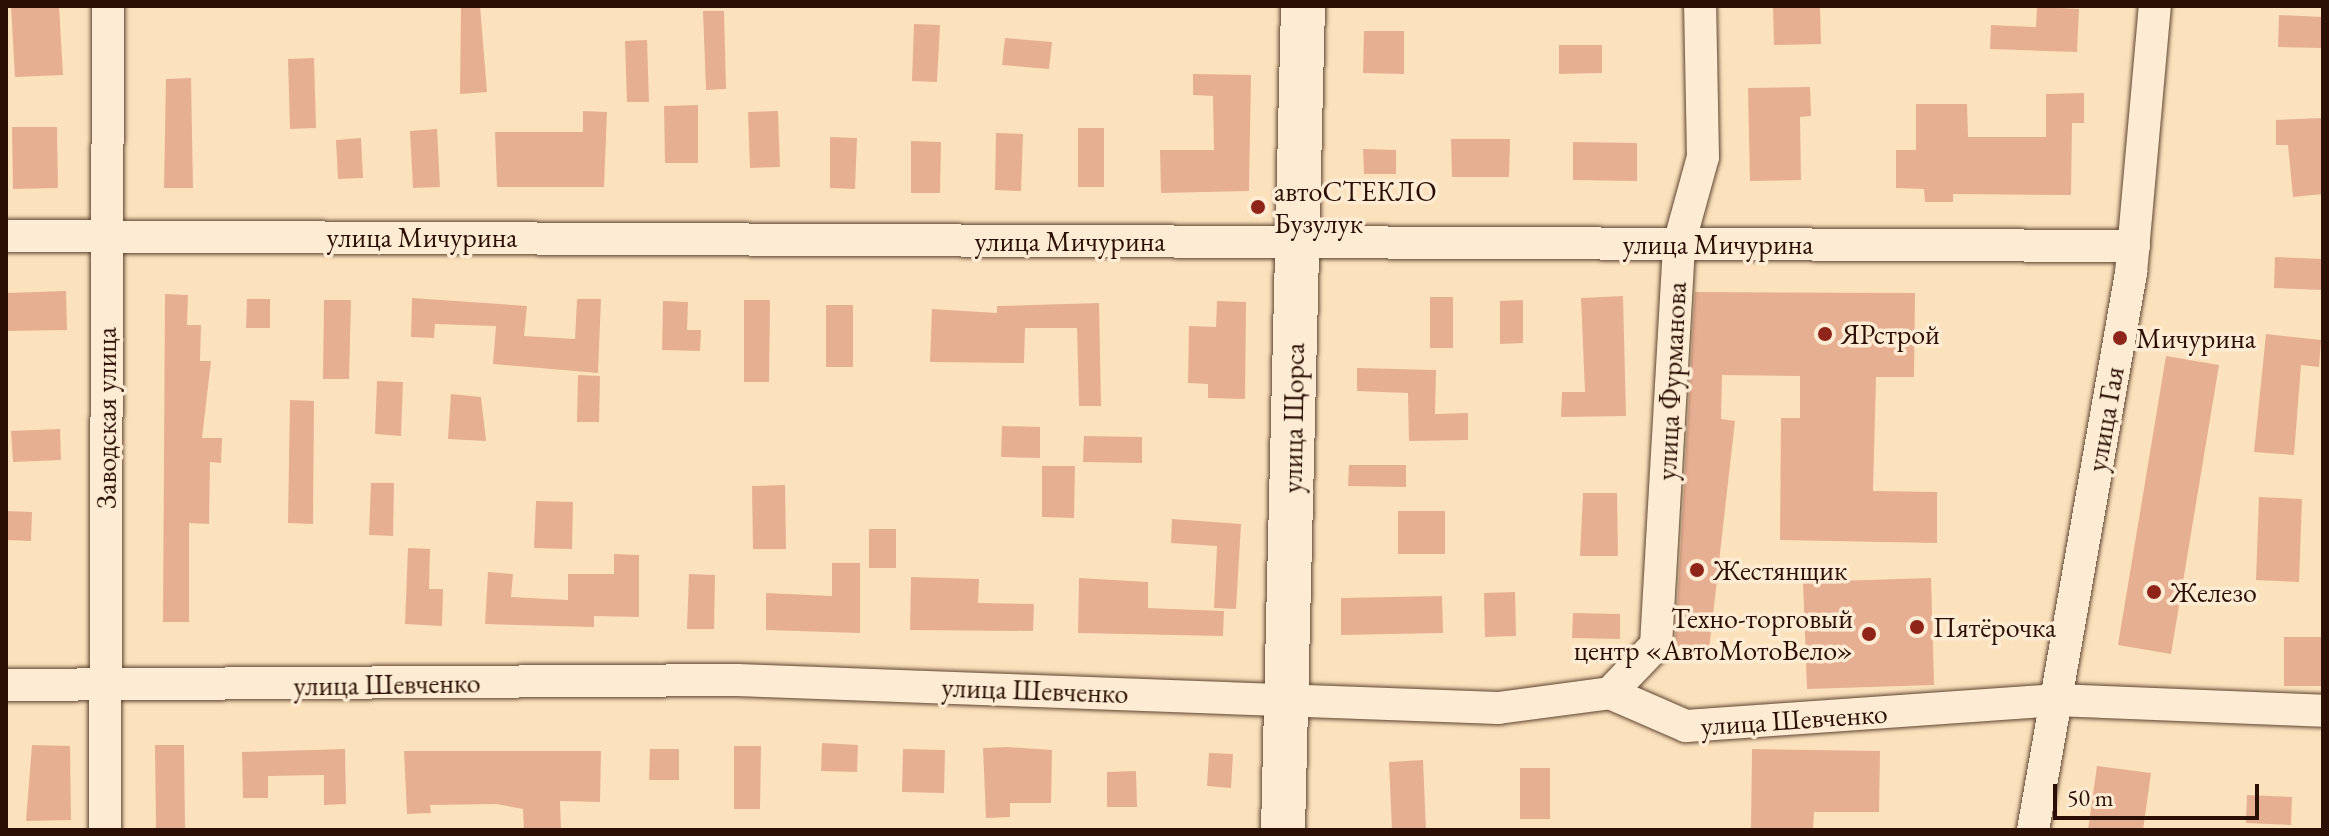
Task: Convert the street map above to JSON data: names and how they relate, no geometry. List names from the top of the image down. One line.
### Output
{"streets":{"main road":["улица Щорса"],"street":["улица Мичурина","улица Фурманова","Заводская улица","улица Гая","улица Шевченко"]},"crossings":[["улица Мичурина","улица Фурманова"],["улица Мичурина","Заводская улица"],["улица Мичурина","улица Щорса"],["улица Мичурина","улица Гая"],["улица Фурманова","улица Шевченко"],["Заводская улица","улица Шевченко"],["улица Щорса","улица Шевченко"],["улица Гая","улица Шевченко"]],"places":["автоСТЕКЛО Бузулук","ЯРстрой","Мичурина","Жестянщик","Железо","Пятёрочка","Техно-торговый центр «АвтоМотоВело»"],"scale_bar":"50 m"}
